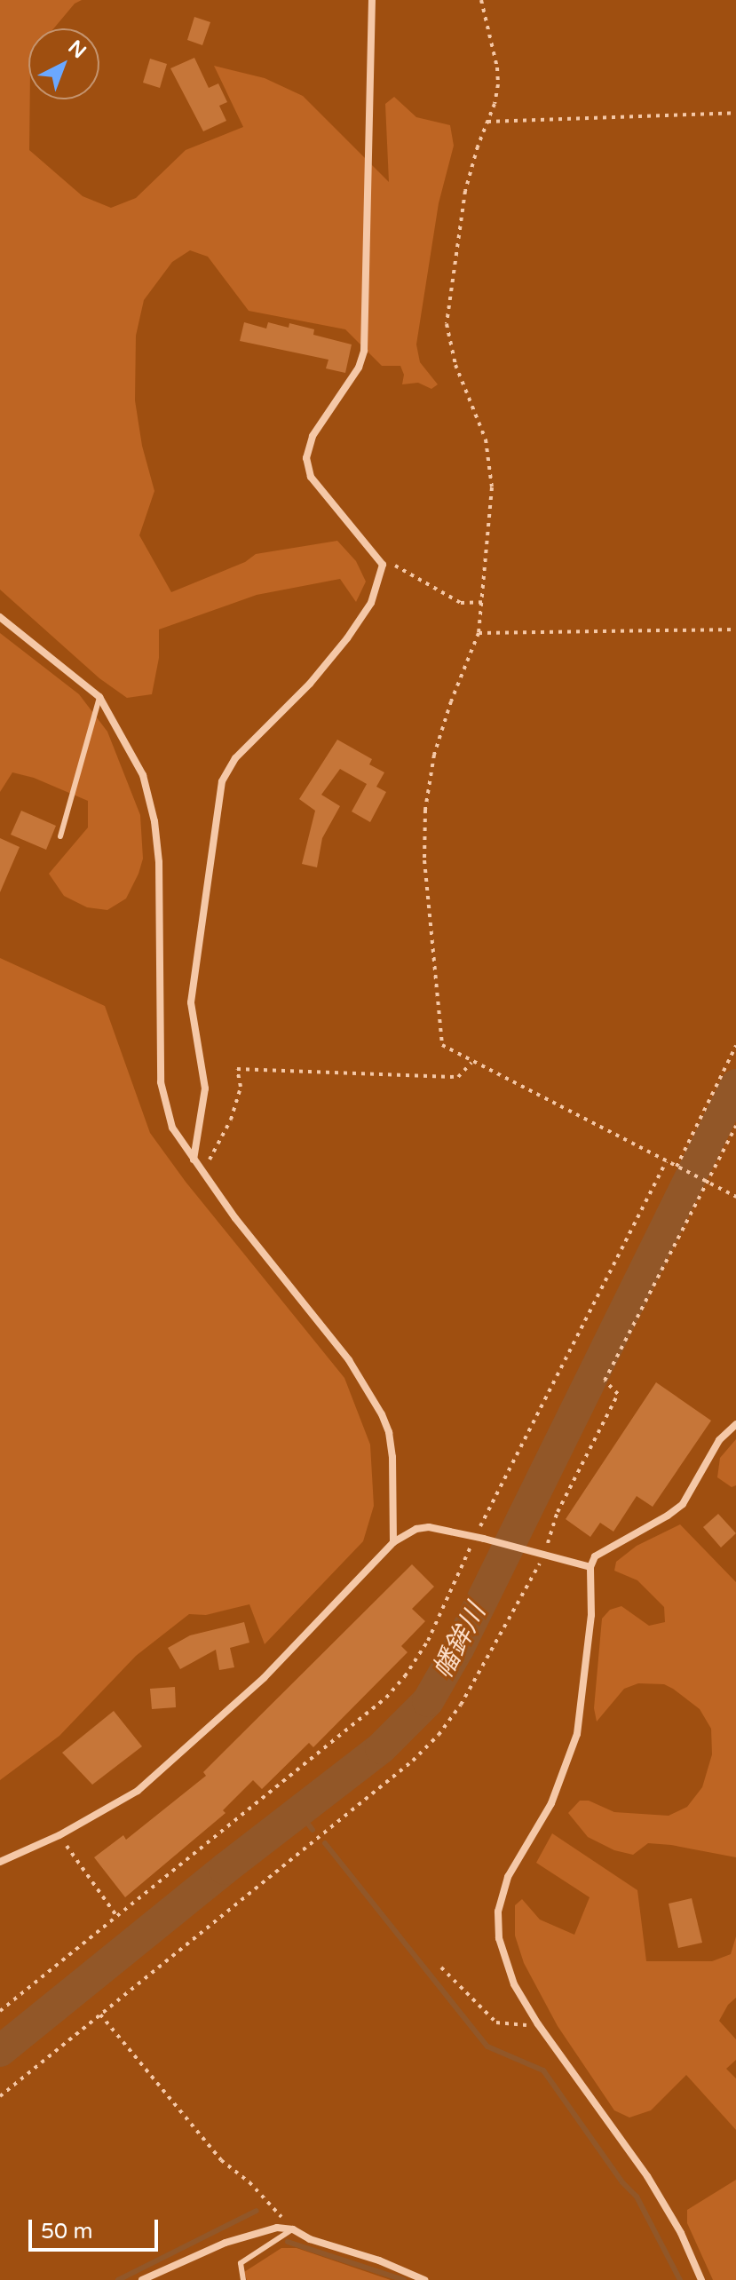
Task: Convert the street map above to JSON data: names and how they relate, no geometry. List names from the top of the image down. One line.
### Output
{"water":["幡鉾川"],"scale_bar":"50 m","north":"top right"}
